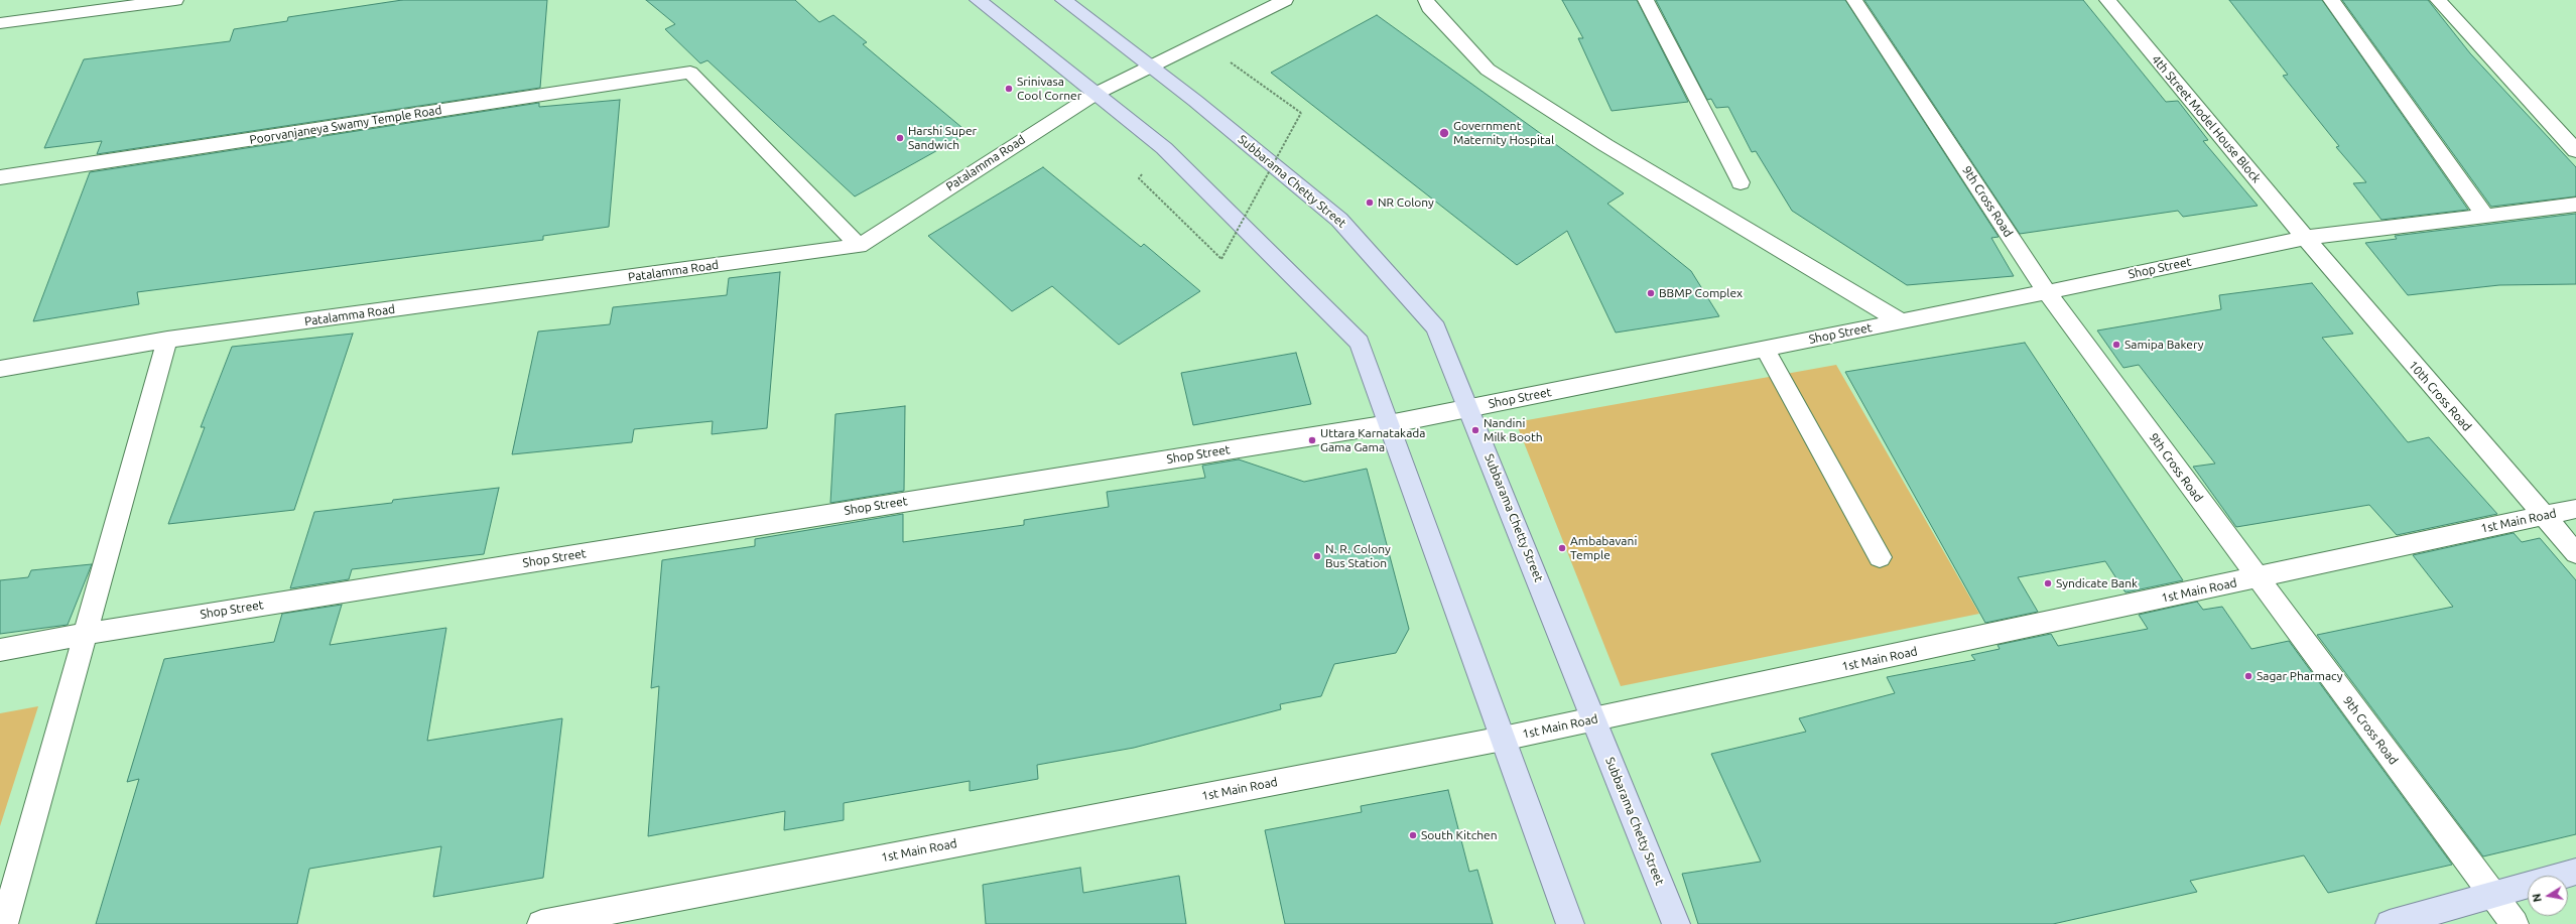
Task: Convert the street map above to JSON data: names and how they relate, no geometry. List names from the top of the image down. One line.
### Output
{"streets":{"main road":["Subbarama Chetty Street"],"street":["4th Street Model House Block","Poorvanjaneya Swamy Temple Road","Patalamma Road","9th Cross Road","Shop Street","10th Cross Road","1st Main Road"]},"crossings":[["4th Street Model House Block","Shop Street"],["4th Street Model House Block","10th Cross Road"],["Poorvanjaneya Swamy Temple Road","Patalamma Road"],["Patalamma Road","Subbarama Chetty Street"],["Subbarama Chetty Street","Shop Street"],["Subbarama Chetty Street","1st Main Road"],["9th Cross Road","Shop Street"],["9th Cross Road","1st Main Road"],["Shop Street","10th Cross Road"],["10th Cross Road","1st Main Road"]],"places":["Srinivasa Cool Corner","Government Maternity Hospital","Harshi Super Sandwich","NR Colony","BBMP Complex","Samipa Bakery","Nandini Milk Booth","Uttara Karnatakada Gama Gama","Ambabavani Temple","N. R. Colony Bus Station","Syndicate Bank","Sagar Pharmacy","South Kitchen"],"north":"left"}
